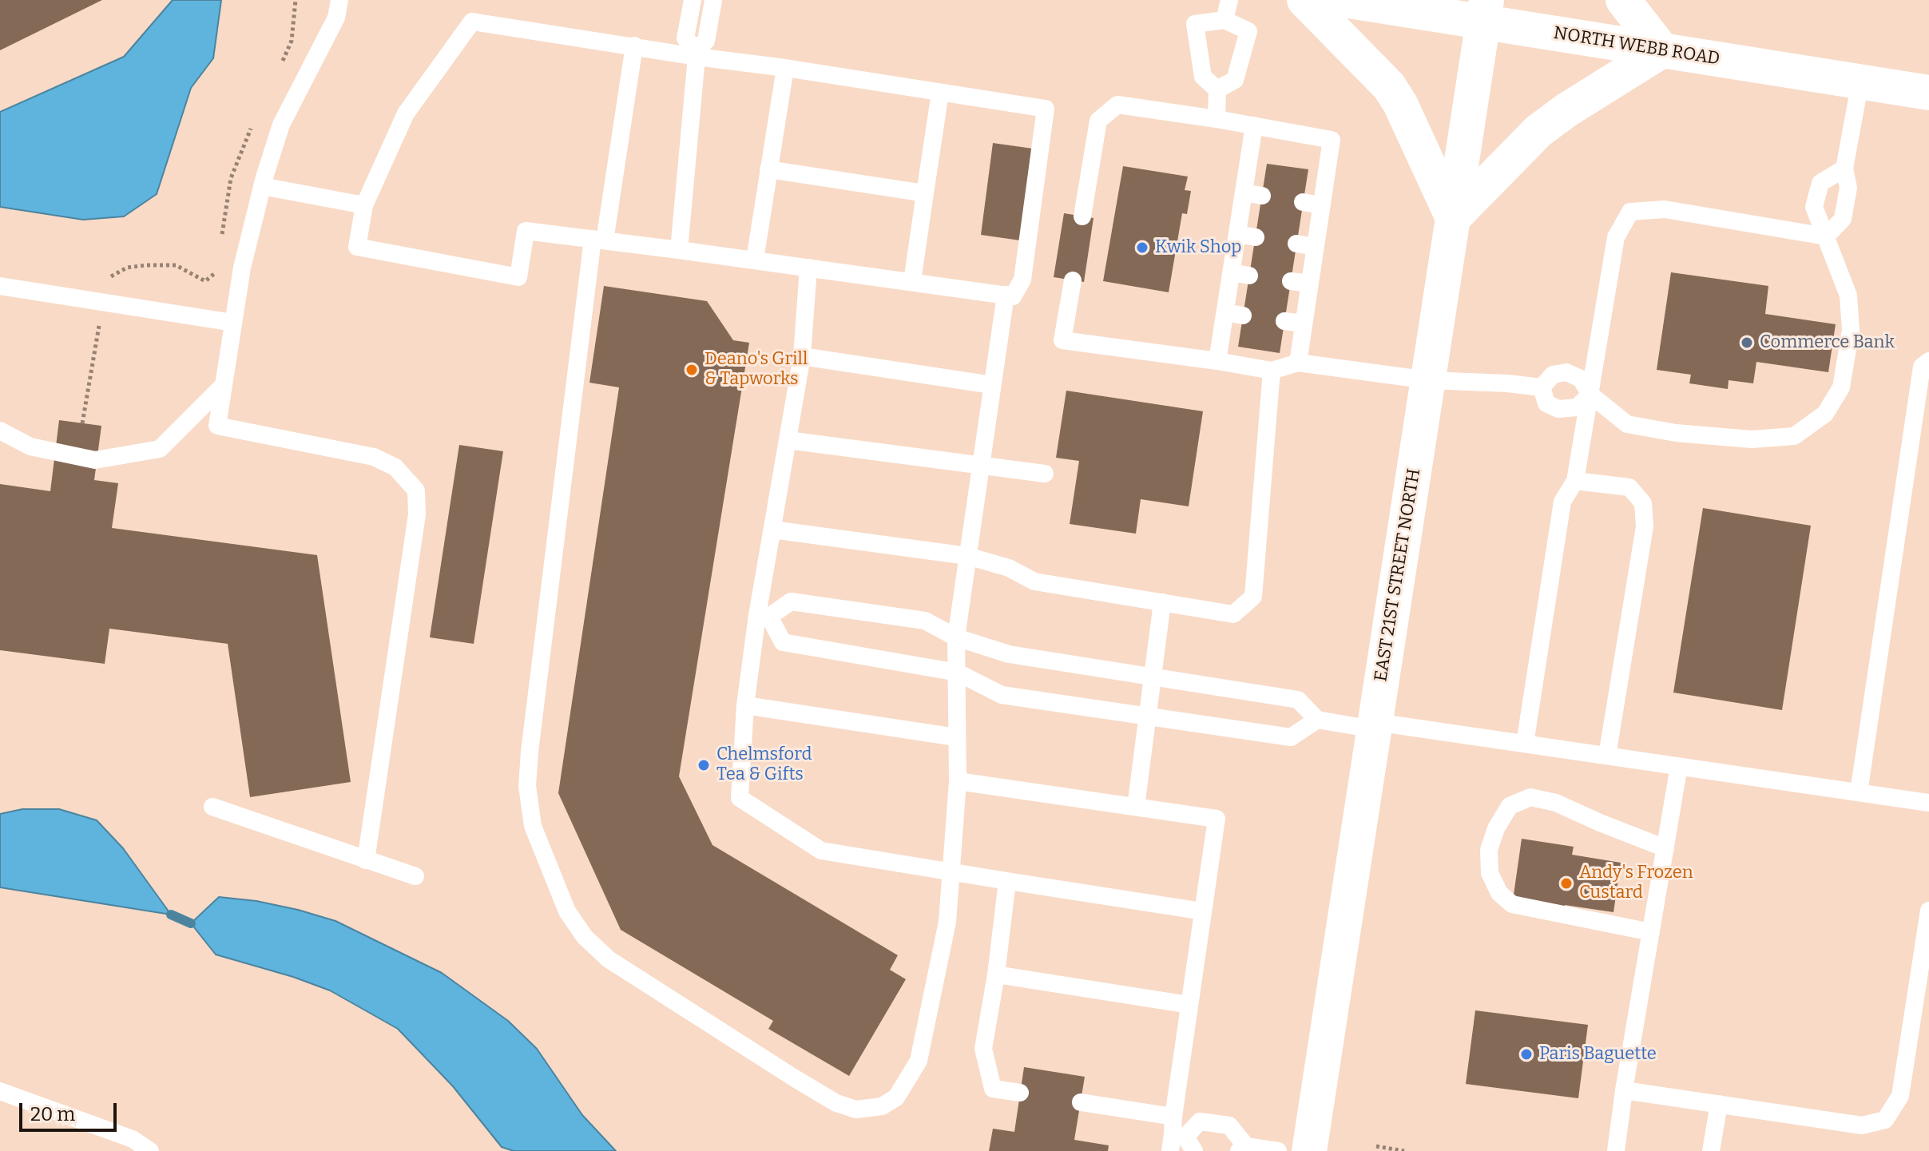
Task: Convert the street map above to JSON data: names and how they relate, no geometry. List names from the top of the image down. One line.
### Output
{"streets":{"main road":["NORTH WEBB ROAD","EAST 21ST STREET NORTH"]},"crossings":[["NORTH WEBB ROAD","EAST 21ST STREET NORTH"]],"places":["Kwik Shop","Commerce Bank","Deano's Grill & Tapworks","Chelmsford Tea & Gifts","Andy's Frozen Custard","Paris Baguette"],"scale_bar":"20 m"}
